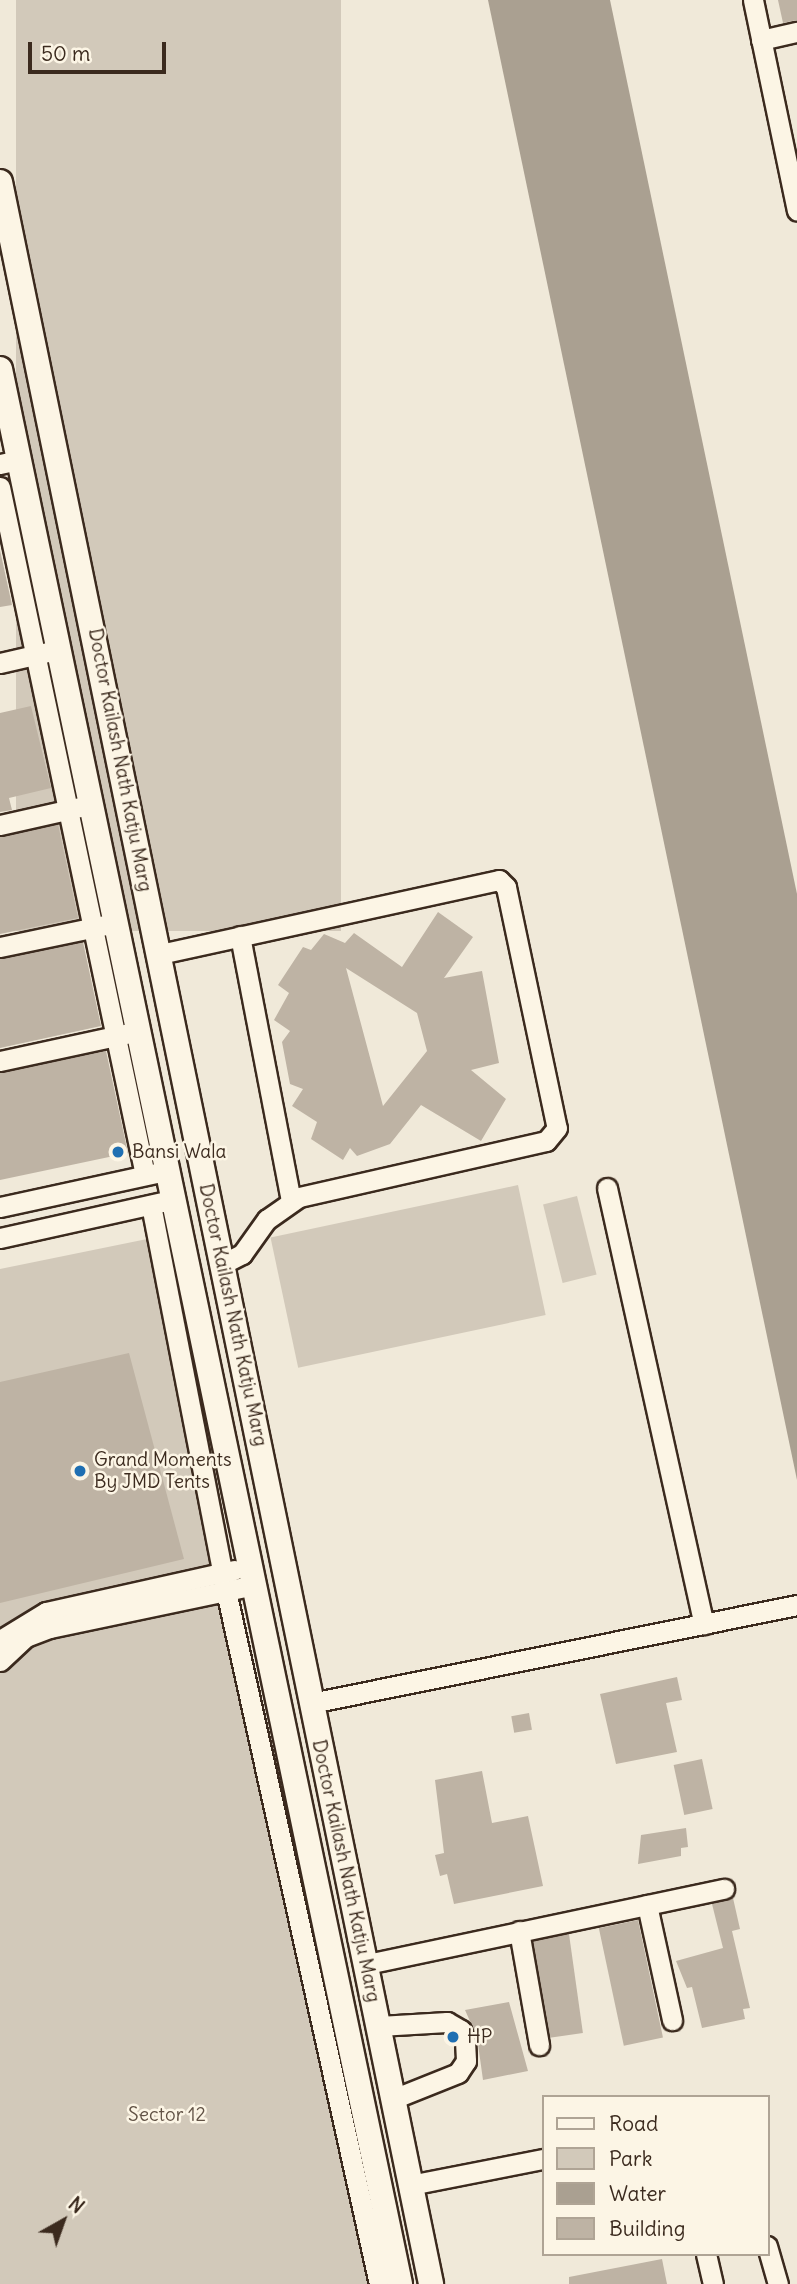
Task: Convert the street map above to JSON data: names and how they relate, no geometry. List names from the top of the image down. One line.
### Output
{"streets":{"main road":["Doctor Kailash Nath Katju Marg"]},"parks":["Sector 12"],"places":["Bansi Wala","Grand Moments By JMD Tents","HP"],"legend":["Road","Park","Water","Building"],"scale_bar":"50 m","north":"top right"}
